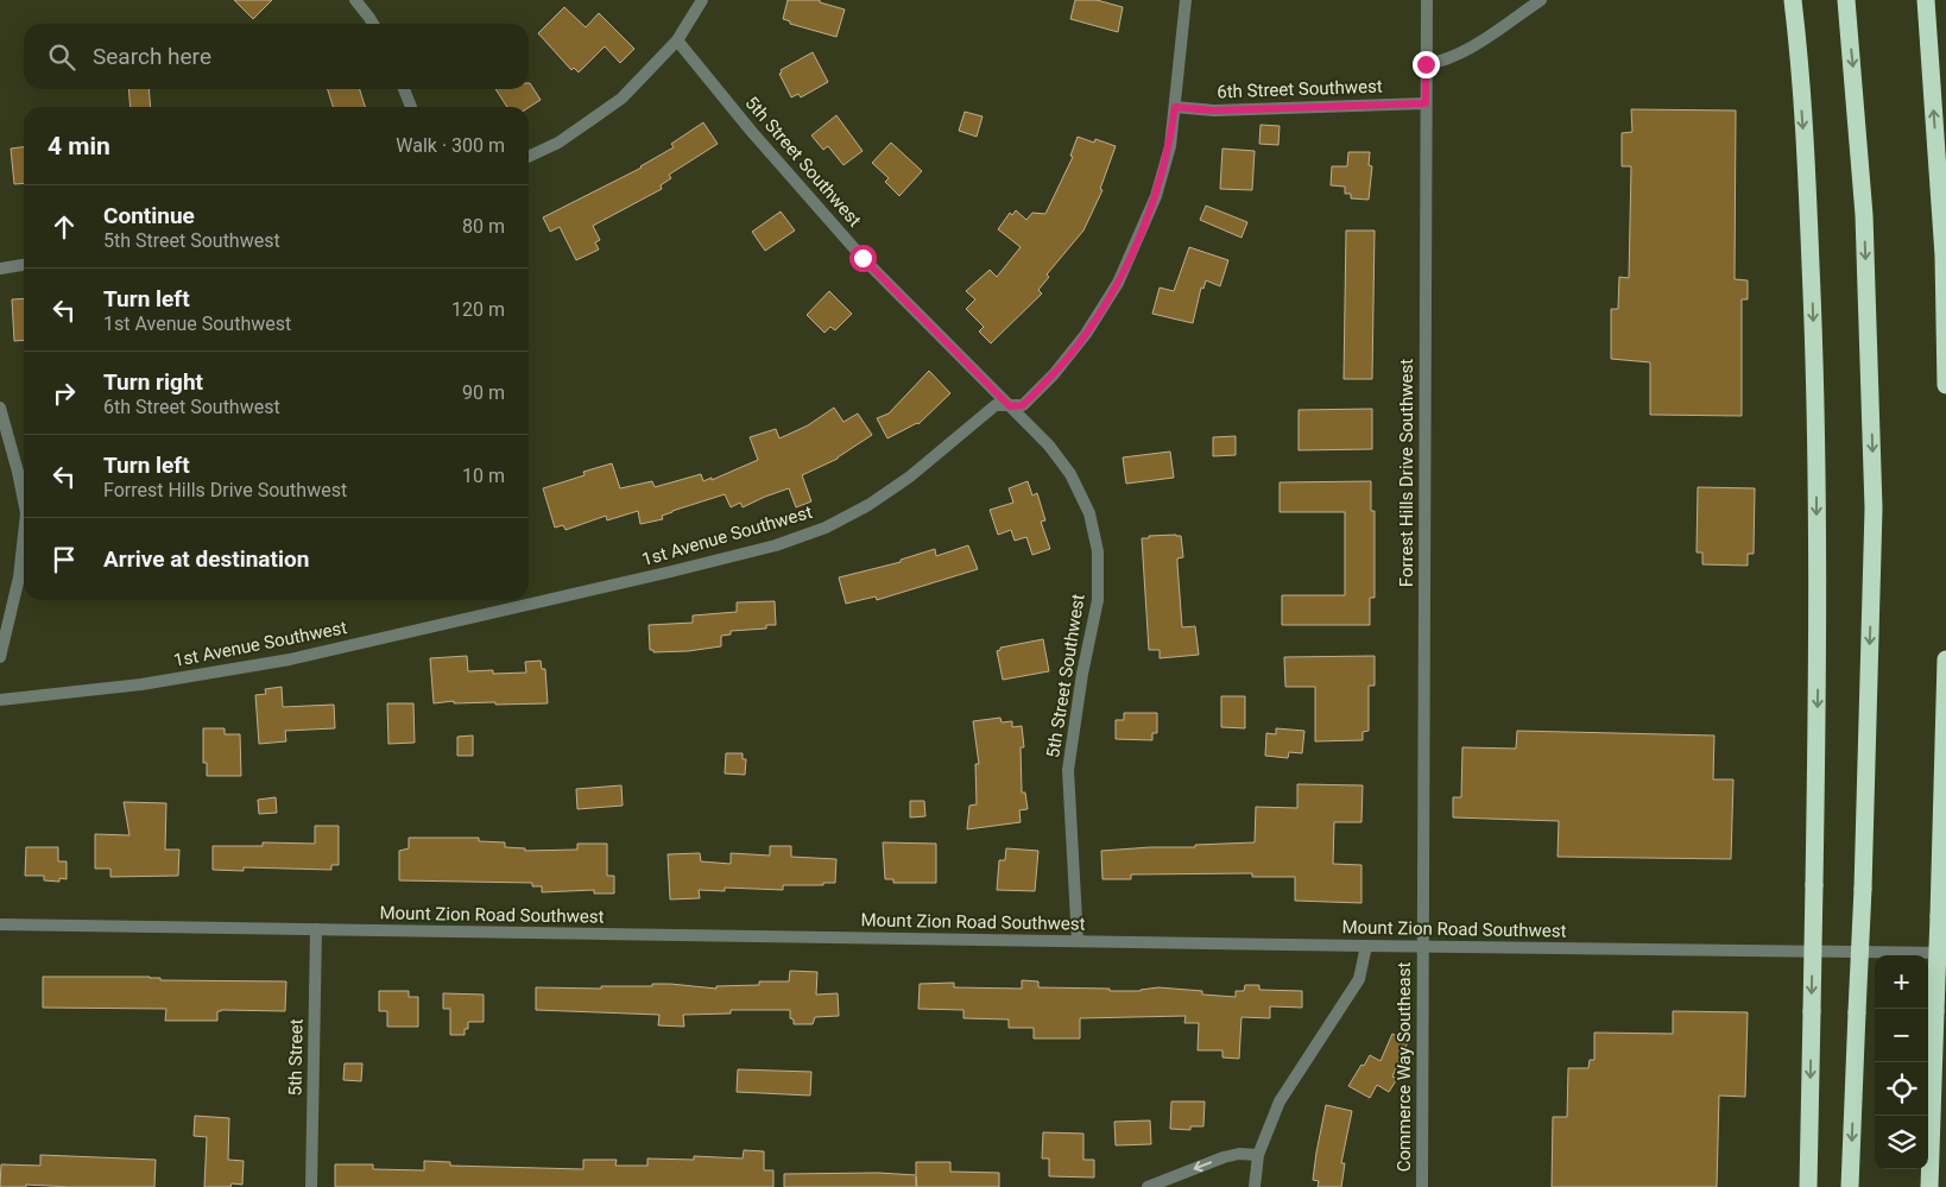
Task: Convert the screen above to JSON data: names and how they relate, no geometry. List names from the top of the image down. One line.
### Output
{"streets":{"street":["6th Street Southwest","5th Street Southwest","Forrest Hills Drive Southwest","1st Avenue Southwest","Mount Zion Road Southwest","5th Street","Commerce Way Southeast"]},"crossings":[["6th Street Southwest","Forrest Hills Drive Southwest"],["6th Street Southwest","1st Avenue Southwest"],["5th Street Southwest","1st Avenue Southwest"],["5th Street Southwest","Mount Zion Road Southwest"],["Forrest Hills Drive Southwest","Mount Zion Road Southwest"],["Forrest Hills Drive Southwest","Commerce Way Southeast"],["Mount Zion Road Southwest","5th Street"],["Mount Zion Road Southwest","Commerce Way Southeast"]],"page":{"search":"Search here","heading":["4 min","Walk · 300 m"],"list":[["Continue","5th Street Southwest","80 m"],["Turn left","1st Avenue Southwest","120 m"],["Turn right","6th Street Southwest","90 m"],["Turn left","Forrest Hills Drive Southwest","10 m"],"Arrive at destination"],"map_buttons":["+","−"]}}
